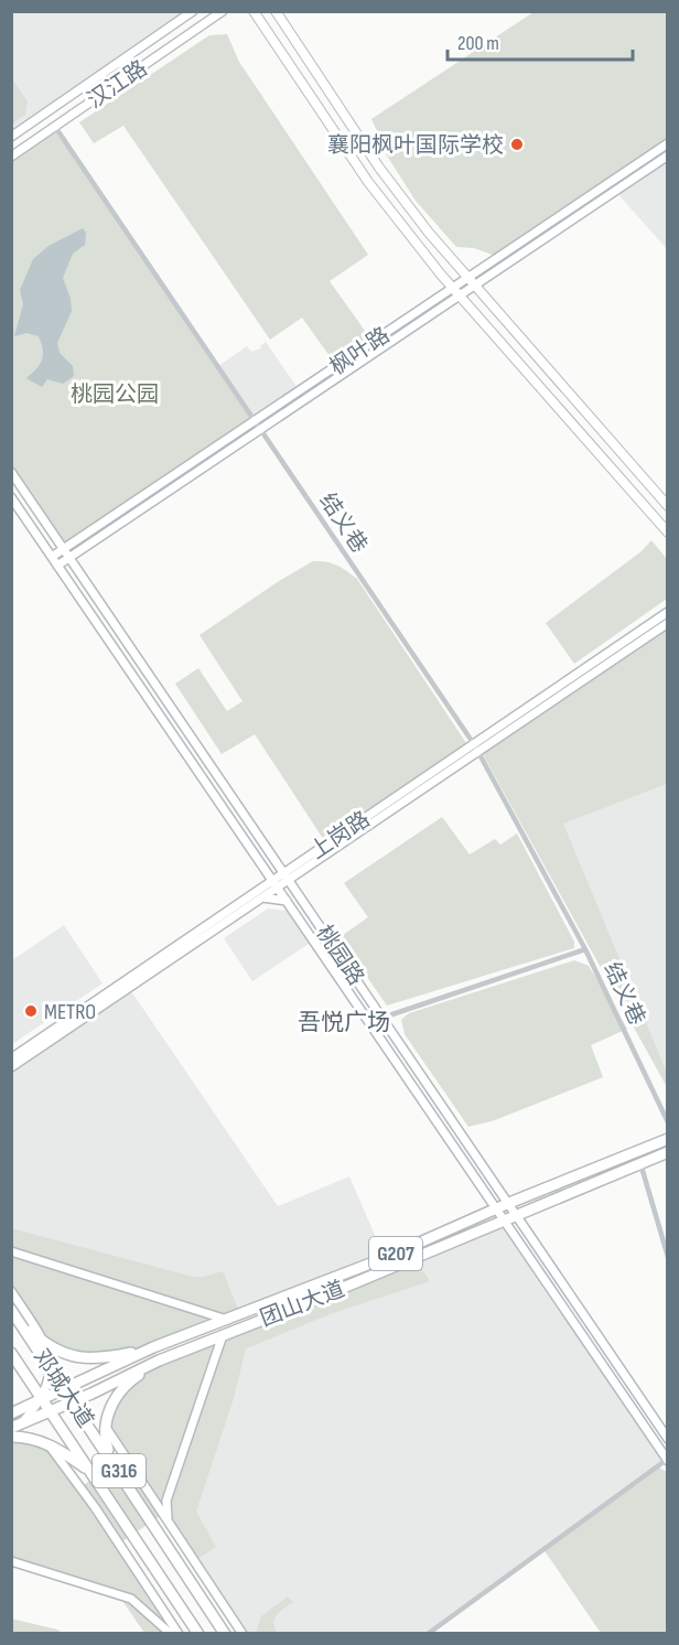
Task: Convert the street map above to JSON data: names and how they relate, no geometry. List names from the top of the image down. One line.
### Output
{"streets":{"highway":["G207","团山大道","邓城大道","G316"],"street":["汉江路","枫叶路","结义巷","上岗路","桃园路"]},"crossings":[["汉江路","结义巷"],["枫叶路","结义巷"],["枫叶路","桃园路"],["结义巷","上岗路"],["结义巷","桃园路"],["上岗路","桃园路"],["桃园路","团山大道"],["G207","团山大道"],["G207","邓城大道"],["团山大道","邓城大道"]],"districts":["吾悦广场"],"parks":["桃园公园"],"places":["襄阳枫叶国际学校","METRO"],"scale_bar":"200 m"}
